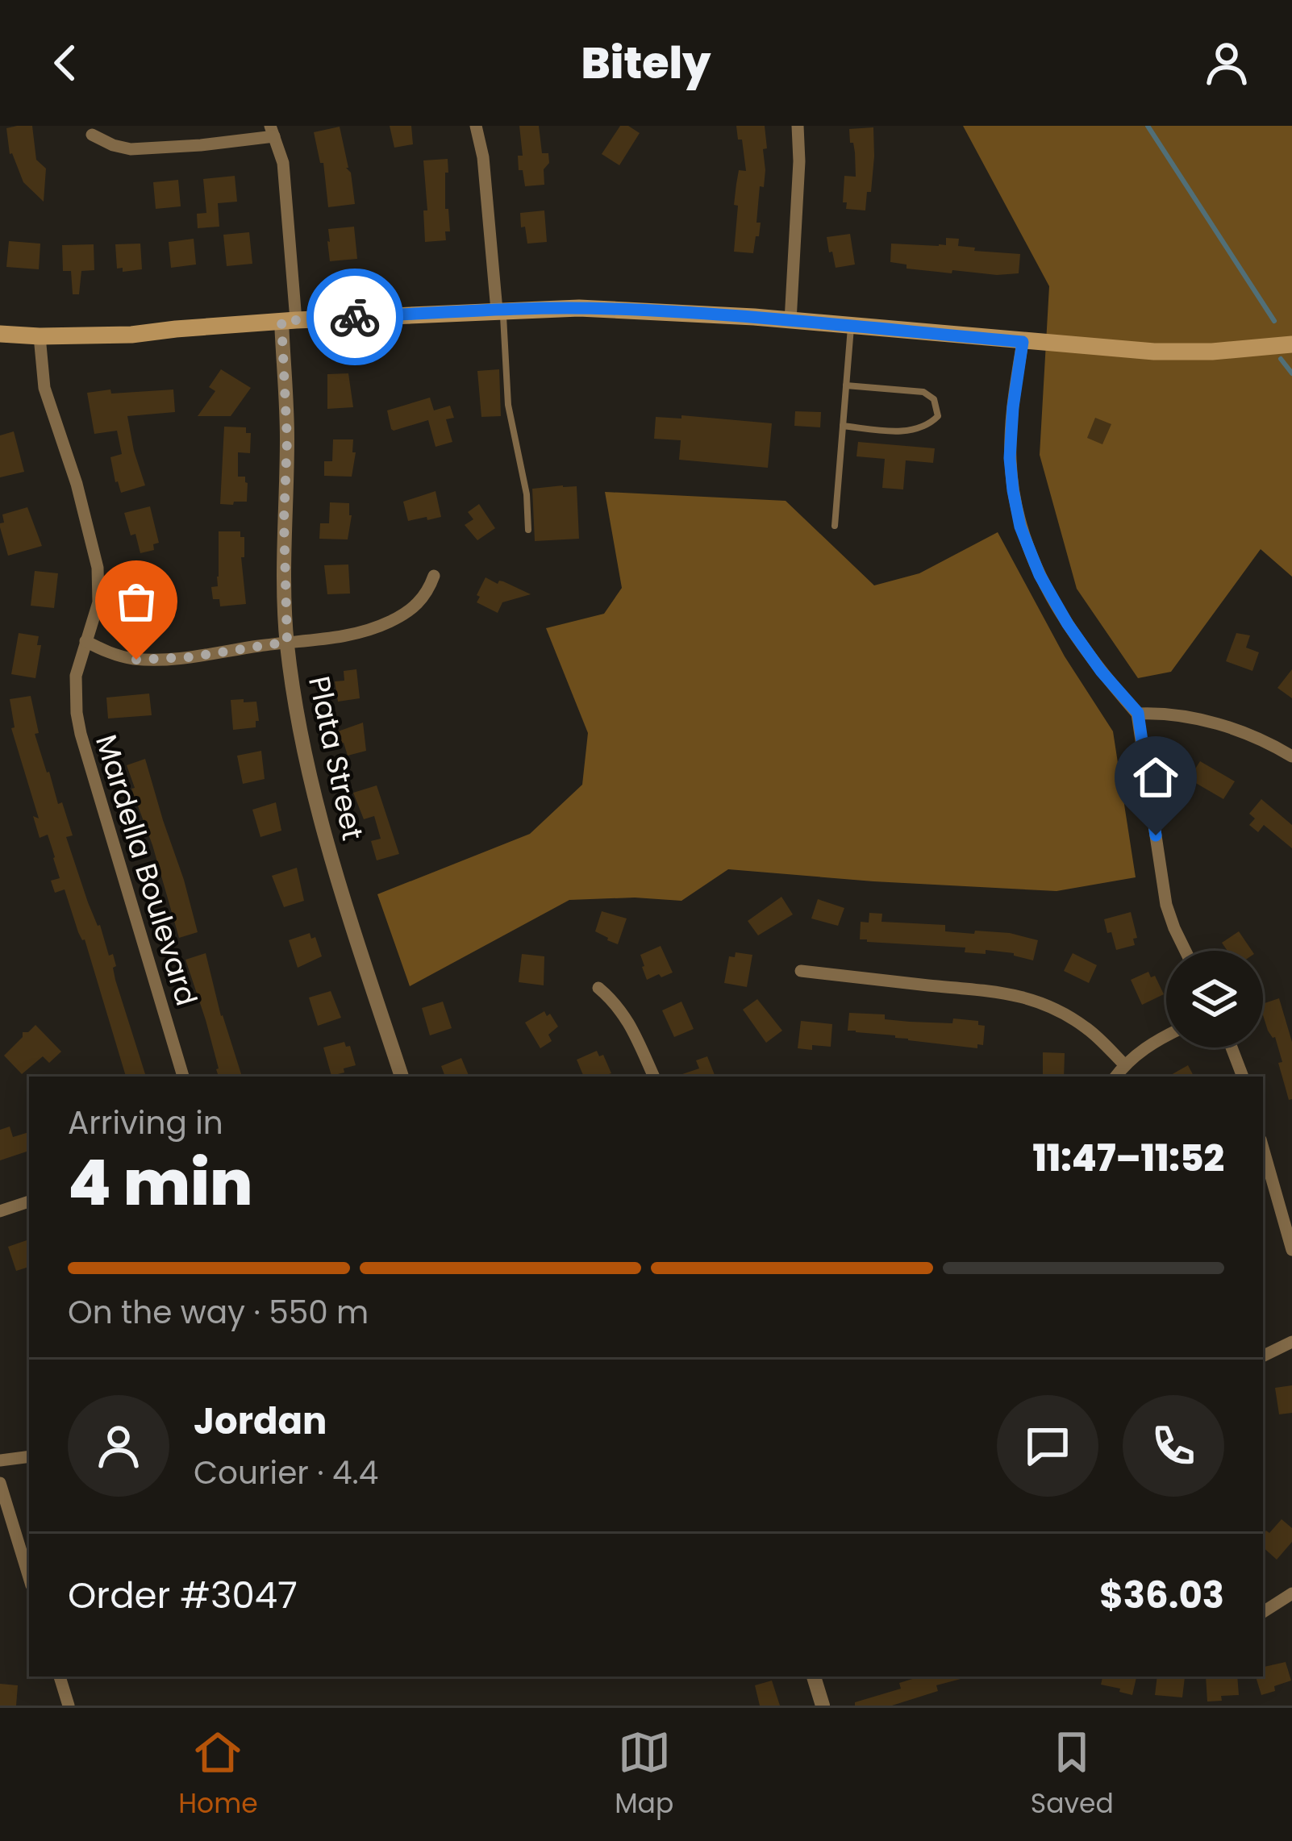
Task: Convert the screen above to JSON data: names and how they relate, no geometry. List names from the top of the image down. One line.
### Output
{"streets":{"street":["Plata Street","Mardella Boulevard"]},"page":{"header":"Bitely","heading":["4 min","Arriving in","11:47–11:52"],"panel":["Jordan","Courier · 4.4","Order #3047","$36.03"],"bar":"On the way · 550 m","tabs":["Home","Map","Saved"]}}
